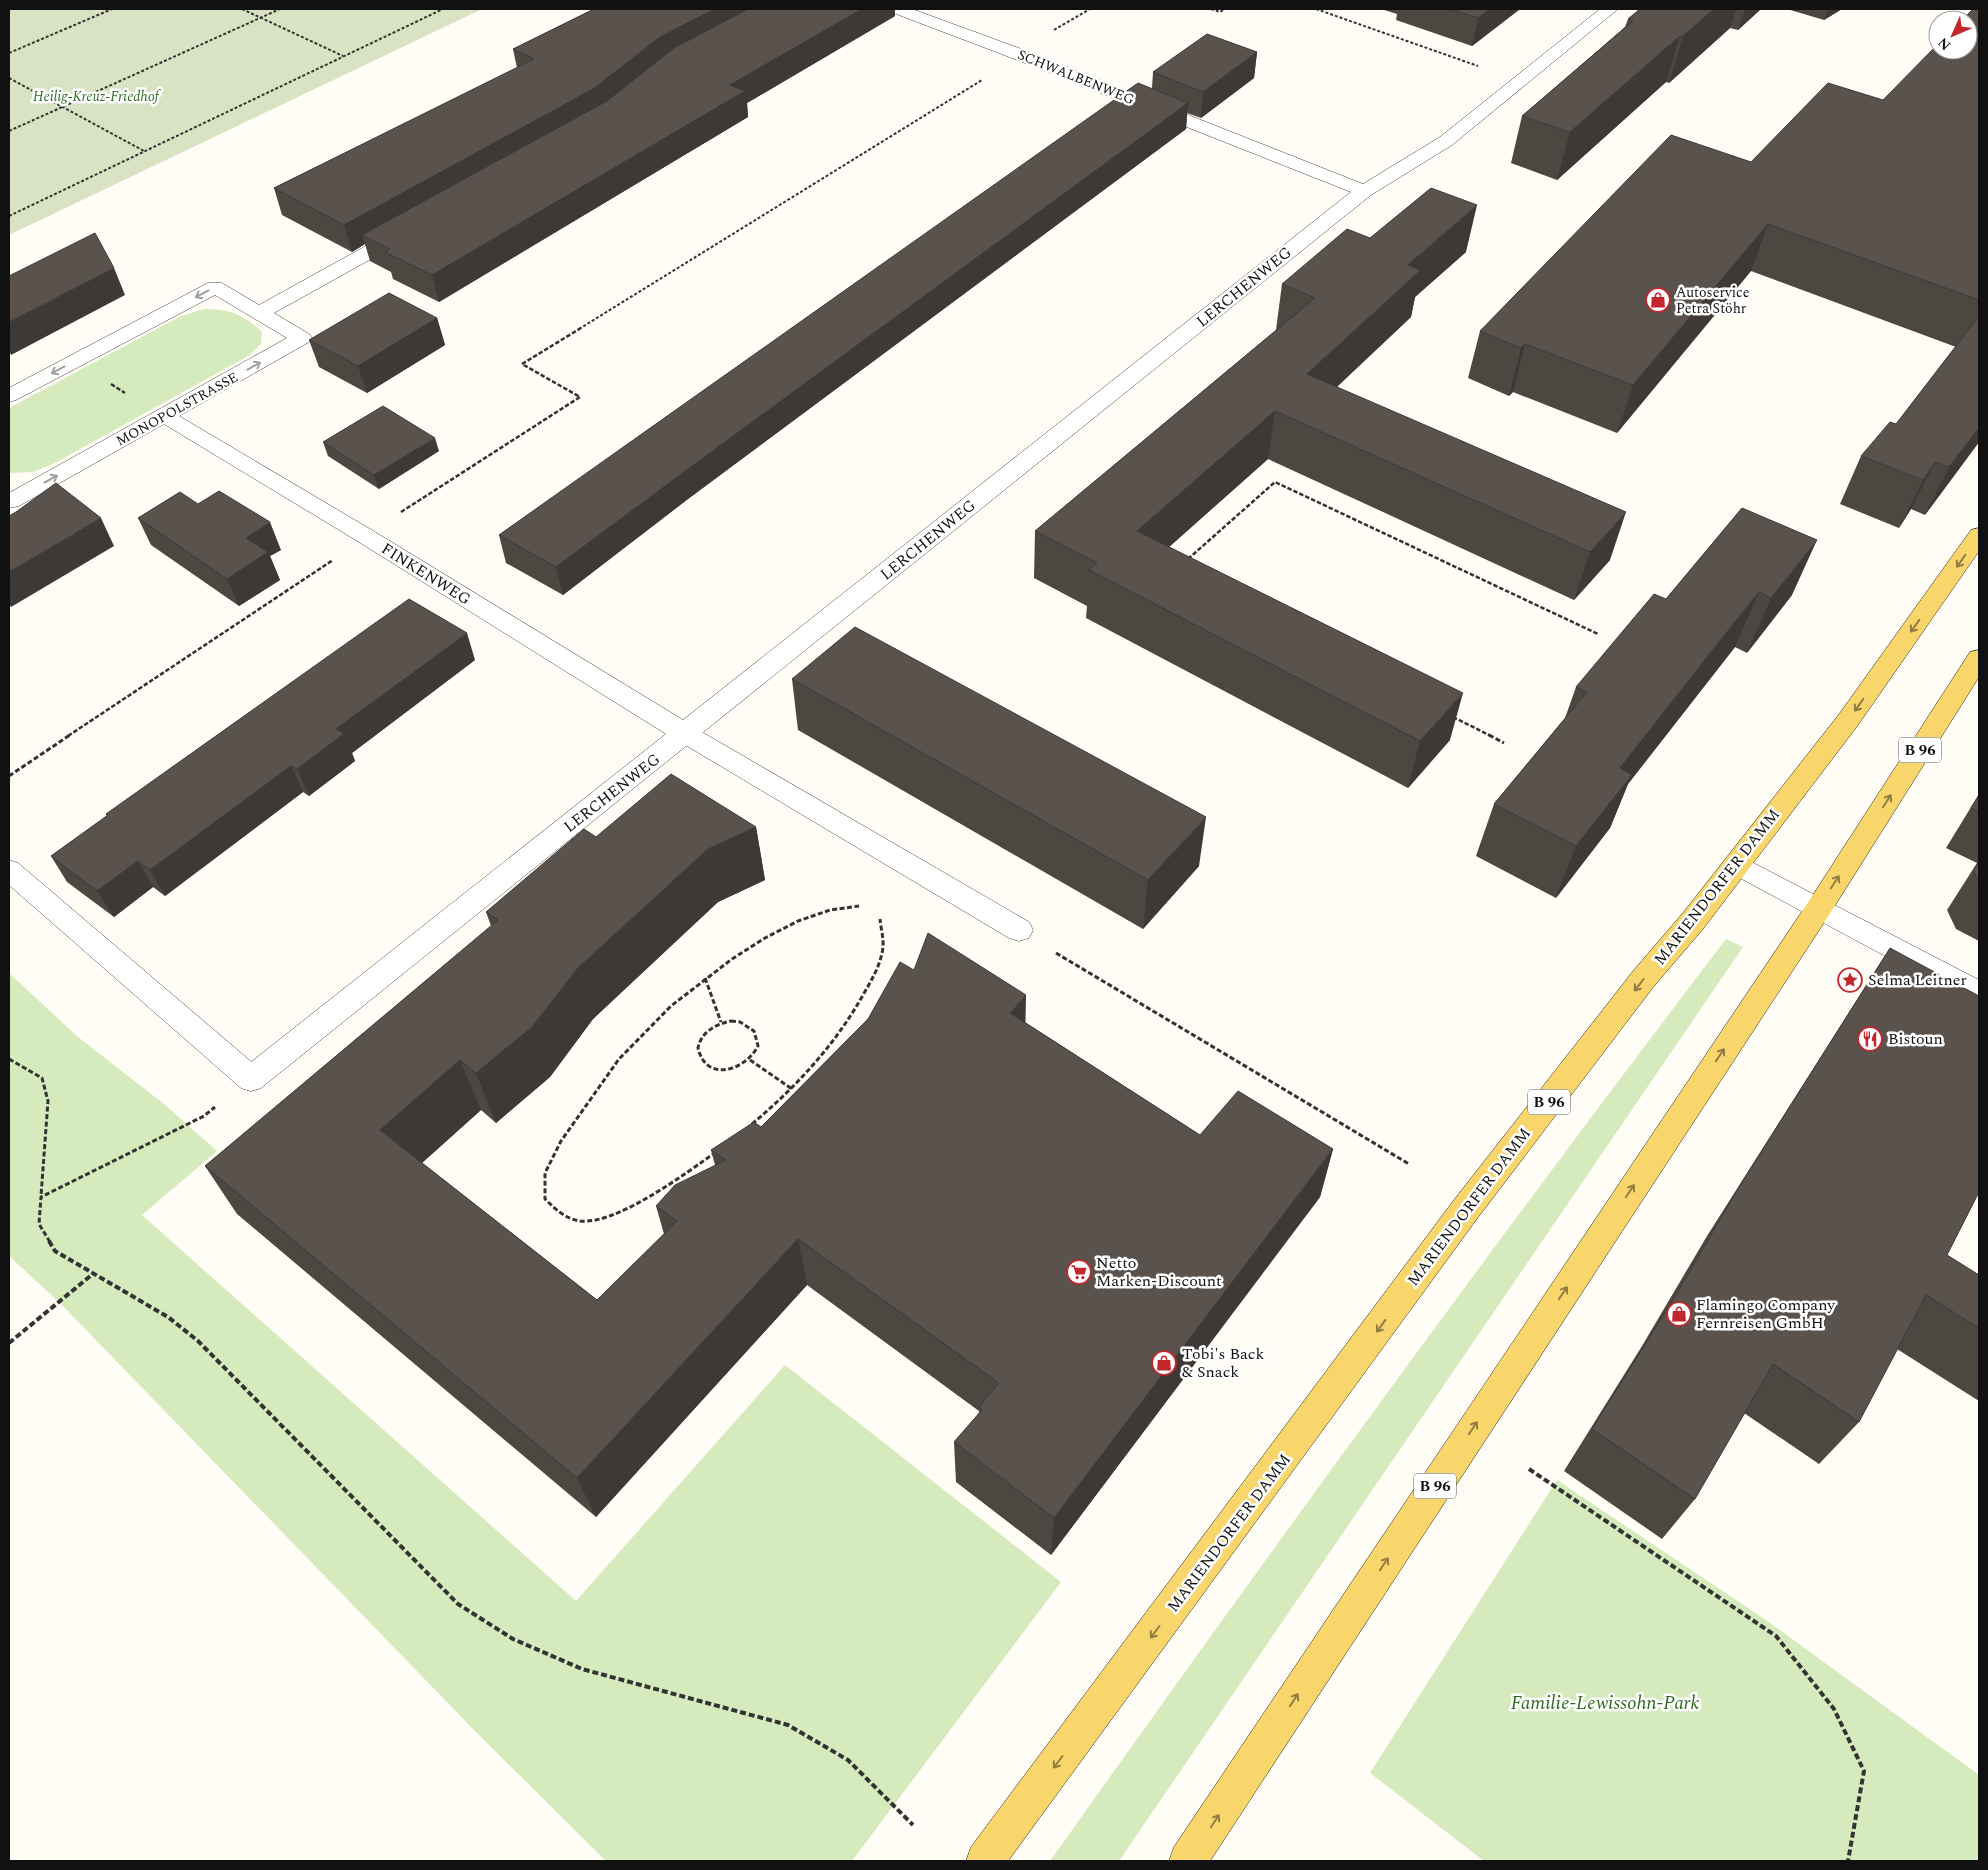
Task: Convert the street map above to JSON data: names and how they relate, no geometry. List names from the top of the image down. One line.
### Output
{"streets":{"main road":["B 96","MARIENDORFER DAMM"],"street":["SCHWALBENWEG","LERCHENWEG","MONOPOLSTRASSE","FINKENWEG"]},"crossings":[["SCHWALBENWEG","LERCHENWEG"],["LERCHENWEG","FINKENWEG"],["MONOPOLSTRASSE","FINKENWEG"]],"parks":["Heilig-Kreuz-Friedhof","Familie-Lewissohn-Park"],"places":{"shop":["Autoservice Petra Stöhr","Flamingo Company Fernreisen GmbH","Tobi's Back & Snack"],"place":["Selma Leitner"],"restaurant":["Bistoun"],"supermarket":["Netto Marken-Discount"]},"north":"bottom left"}
